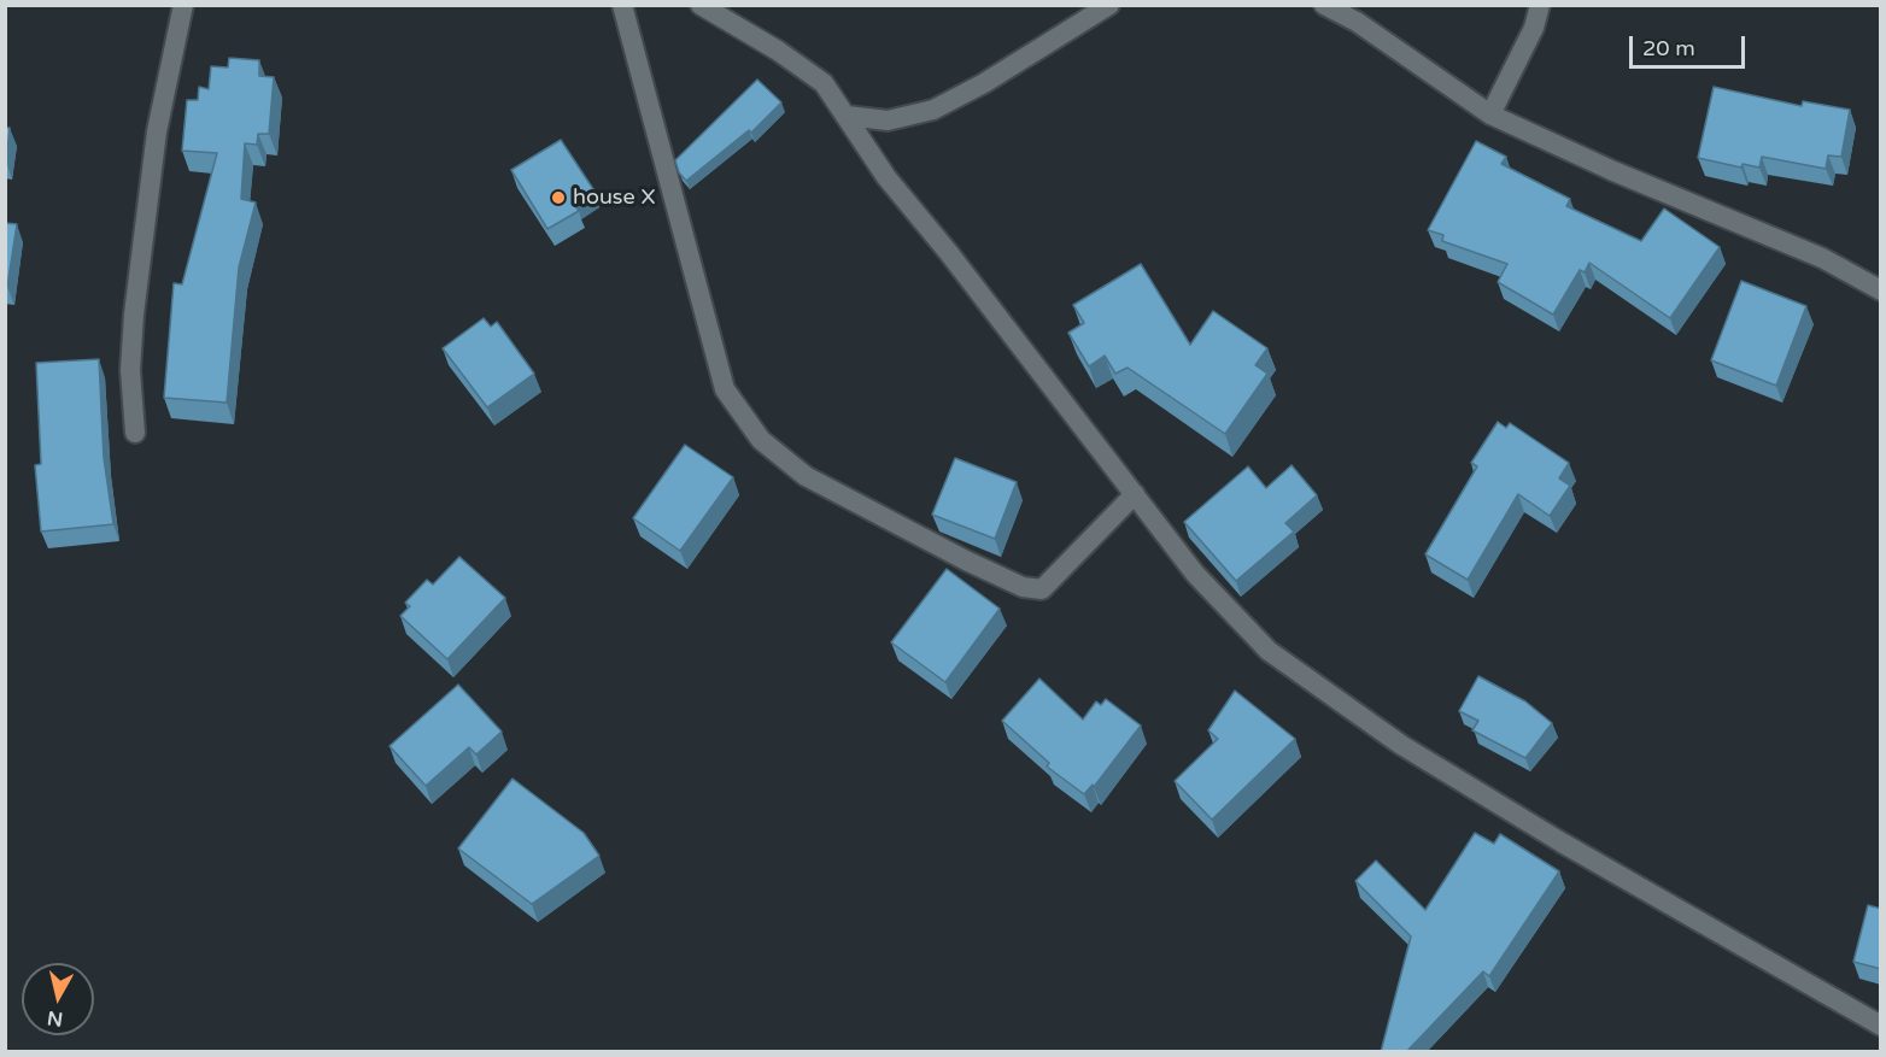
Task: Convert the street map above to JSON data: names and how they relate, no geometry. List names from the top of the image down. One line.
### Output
{"places":["house X"],"scale_bar":"20 m","north":"bottom"}
